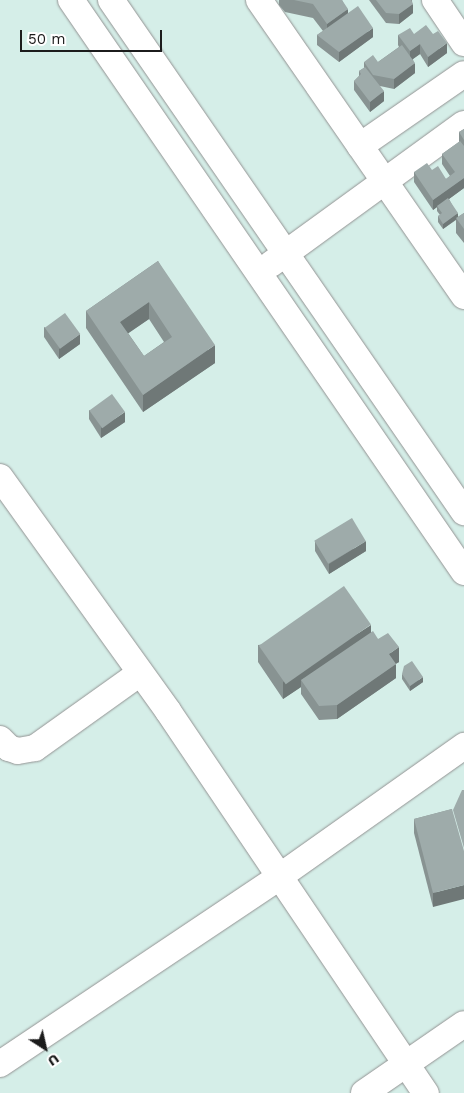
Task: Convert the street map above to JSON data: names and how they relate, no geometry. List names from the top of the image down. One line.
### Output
{"scale_bar":"50 m","north":"bottom right"}
